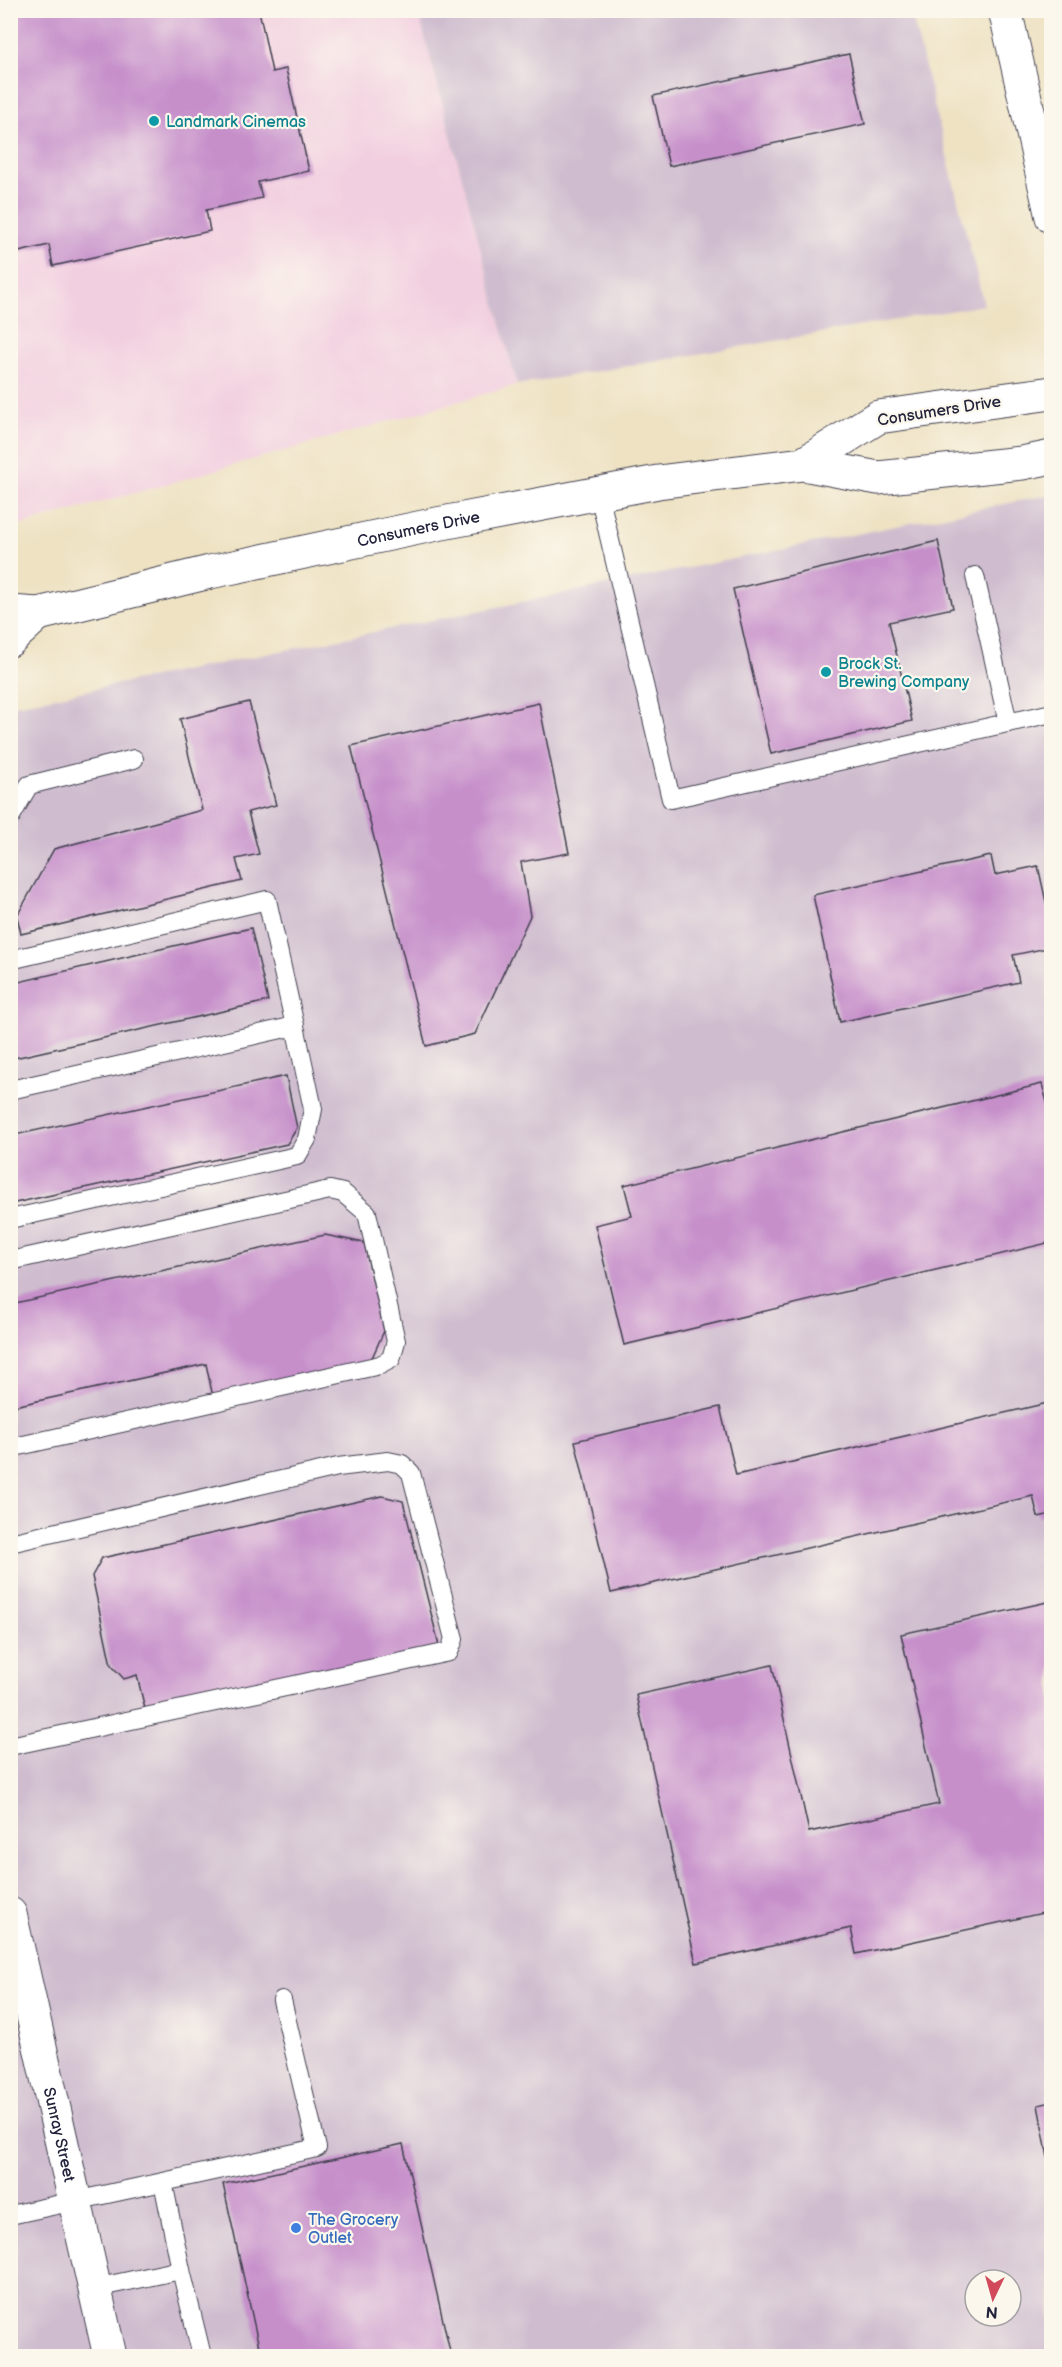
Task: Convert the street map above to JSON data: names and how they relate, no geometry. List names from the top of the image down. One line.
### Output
{"streets":{"main road":["Consumers Drive","Sunray Street"]},"places":["Landmark Cinemas","Brock St. Brewing Company","The Grocery Outlet"],"north":"bottom"}
